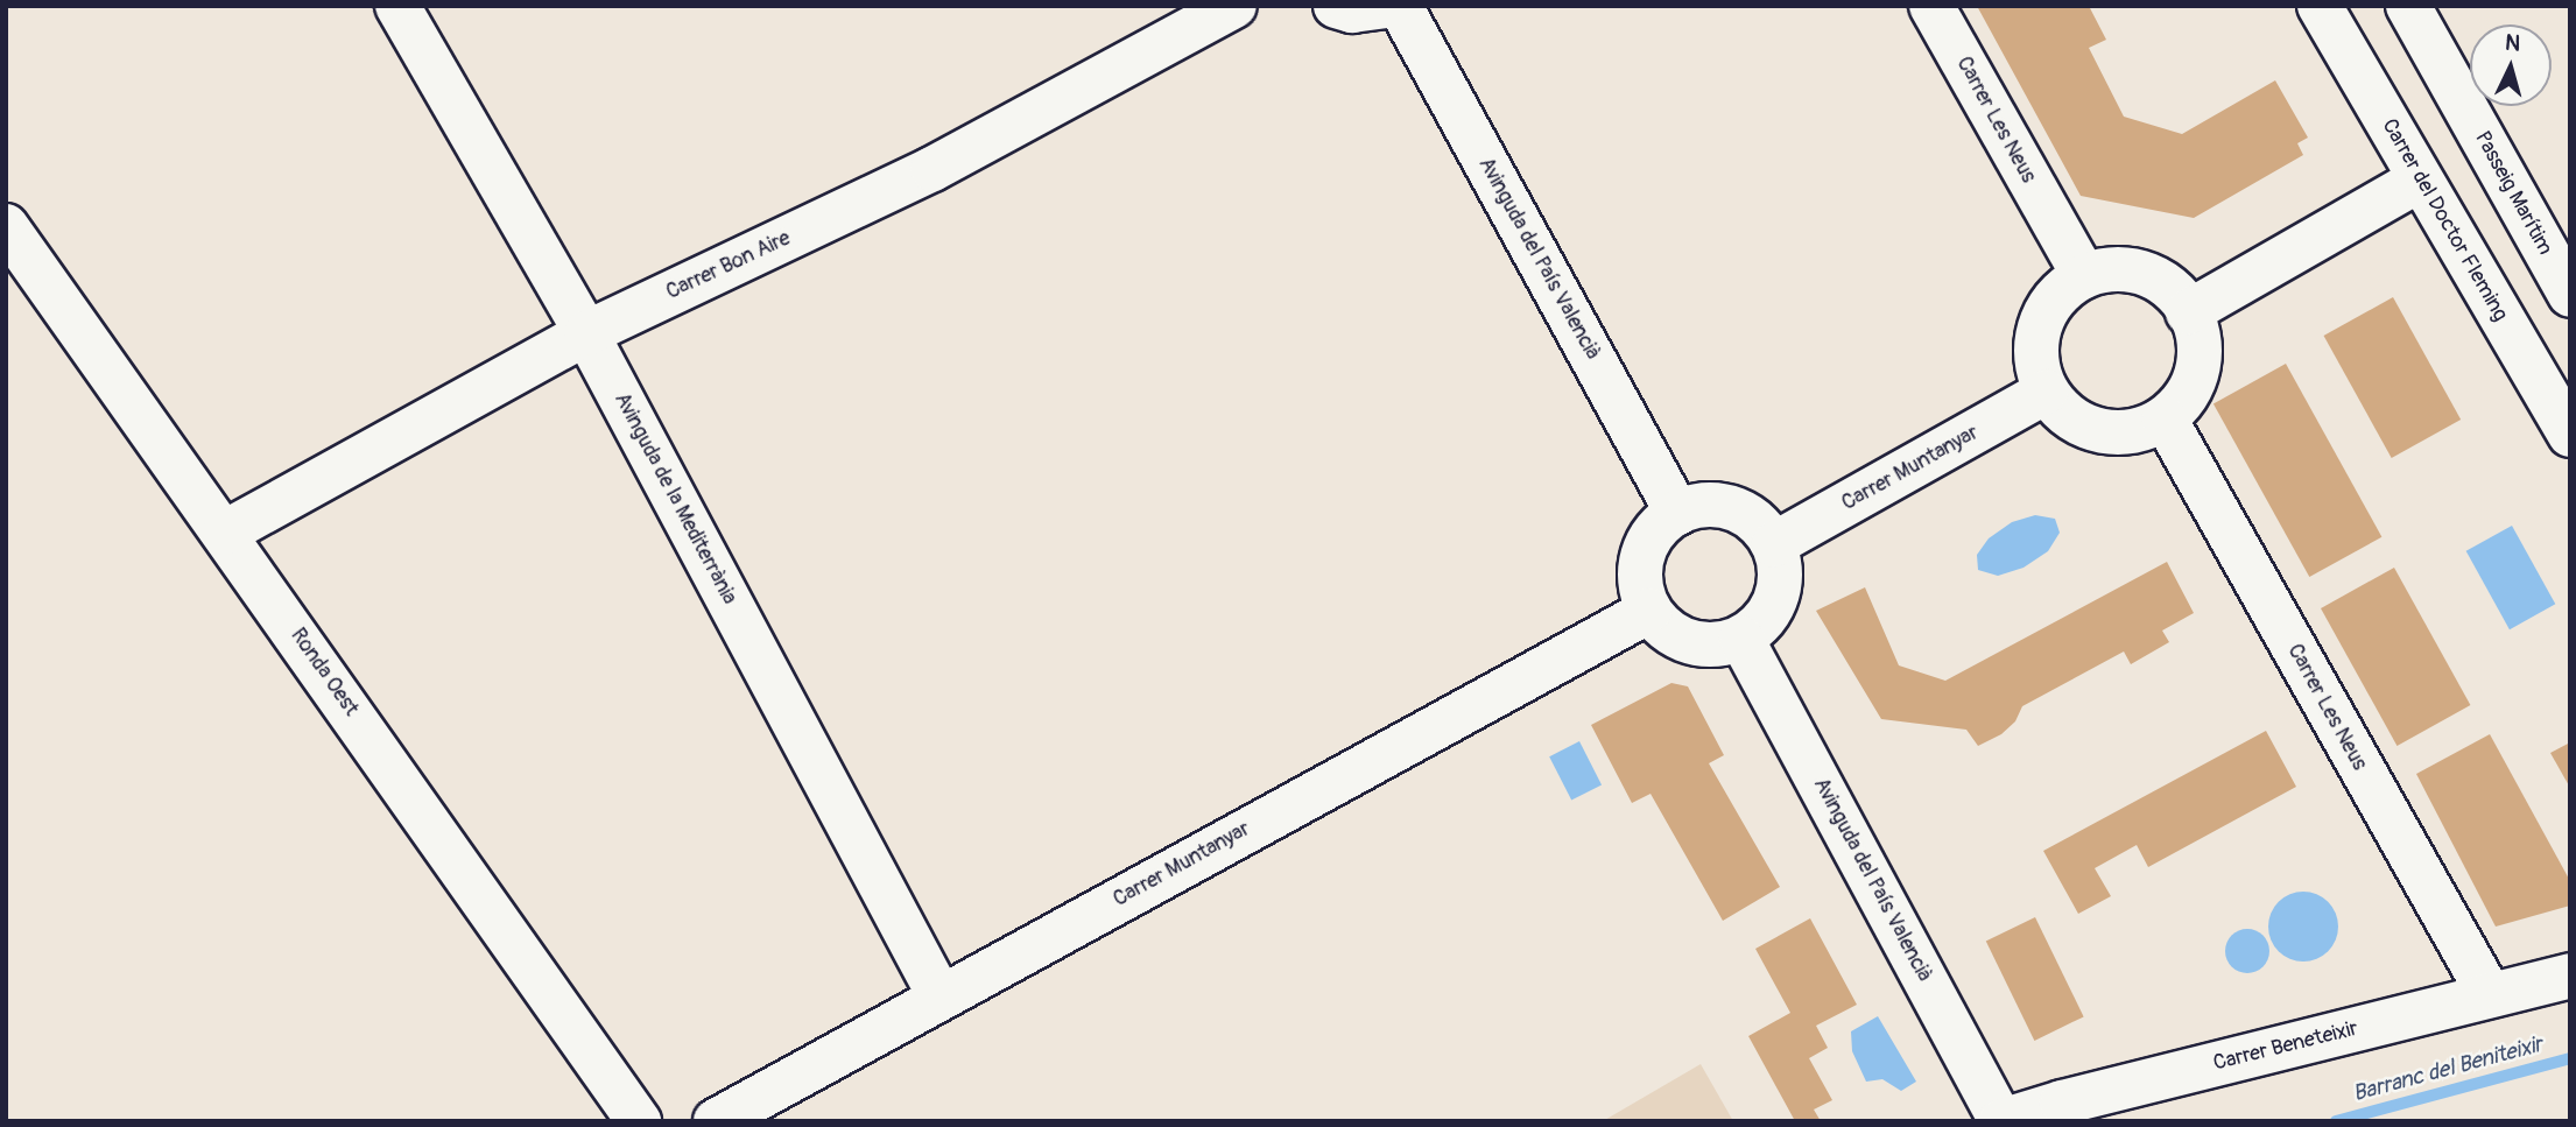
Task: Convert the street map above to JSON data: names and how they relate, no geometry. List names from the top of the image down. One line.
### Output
{"streets":{"street":["Carrer Les Neus","Passeig Marítim","Carrer del Doctor Fleming","Avinguda del País Valencià","Carrer Bon Aire","Carrer Muntanyar","Avinguda de la Mediterrània","Ronda Oest","Carrer Beneteixir"]},"crossings":[["Carrer Les Neus","Carrer Muntanyar"],["Carrer Les Neus","Carrer Beneteixir"],["Avinguda del País Valencià","Carrer Muntanyar"],["Avinguda del País Valencià","Carrer Beneteixir"],["Carrer Bon Aire","Avinguda de la Mediterrània"],["Carrer Bon Aire","Ronda Oest"],["Carrer Muntanyar","Avinguda de la Mediterrània"]],"water":["Barranc del Beniteixir"],"north":"top"}
